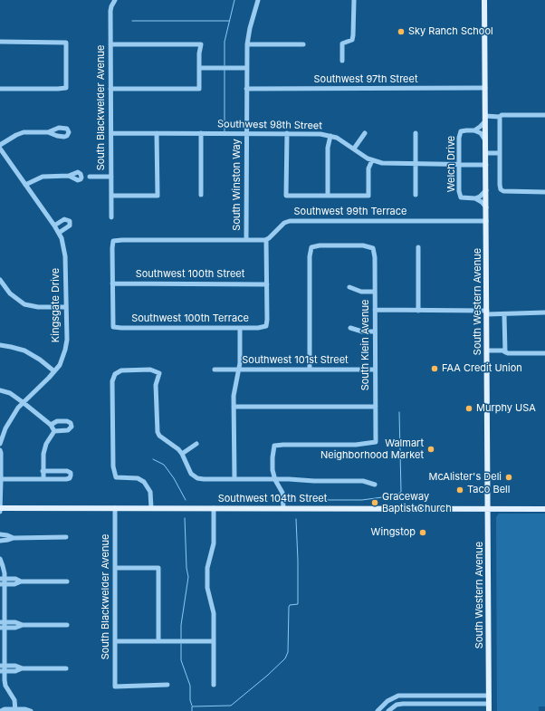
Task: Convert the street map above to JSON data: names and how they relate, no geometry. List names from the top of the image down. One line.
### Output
{"streets":{"main road":["South Western Avenue","Southwest 104th Street"],"street":["Southwest 97th Street","South Blackwelder Avenue","Southwest 98th Street","Welch Drive","South Winston Way","Southwest 99th Terrace","Southwest 100th Street","Kingsgate Drive","Southwest 100th Terrace","South Klein Avenue","Southwest 101st Street"]},"crossings":[["Southwest 97th Street","South Winston Way"],["Southwest 97th Street","South Western Avenue"],["South Blackwelder Avenue","Southwest 98th Street"],["South Blackwelder Avenue","Southwest 104th Street"],["Southwest 98th Street","Welch Drive"],["Southwest 98th Street","South Winston Way"],["Southwest 98th Street","South Western Avenue"],["Welch Drive","South Western Avenue"],["Southwest 99th Terrace","South Western Avenue"],["Southwest 100th Street","Southwest 100th Terrace"],["South Western Avenue","Southwest 104th Street"],["South Klein Avenue","Southwest 101st Street"]],"places":["Sky Ranch School","FAA Credit Union","Murphy USA","Walmart Neighborhood Market","McAlister's Deli","Taco Bell","Graceway Baptist Church","Wingstop"]}
